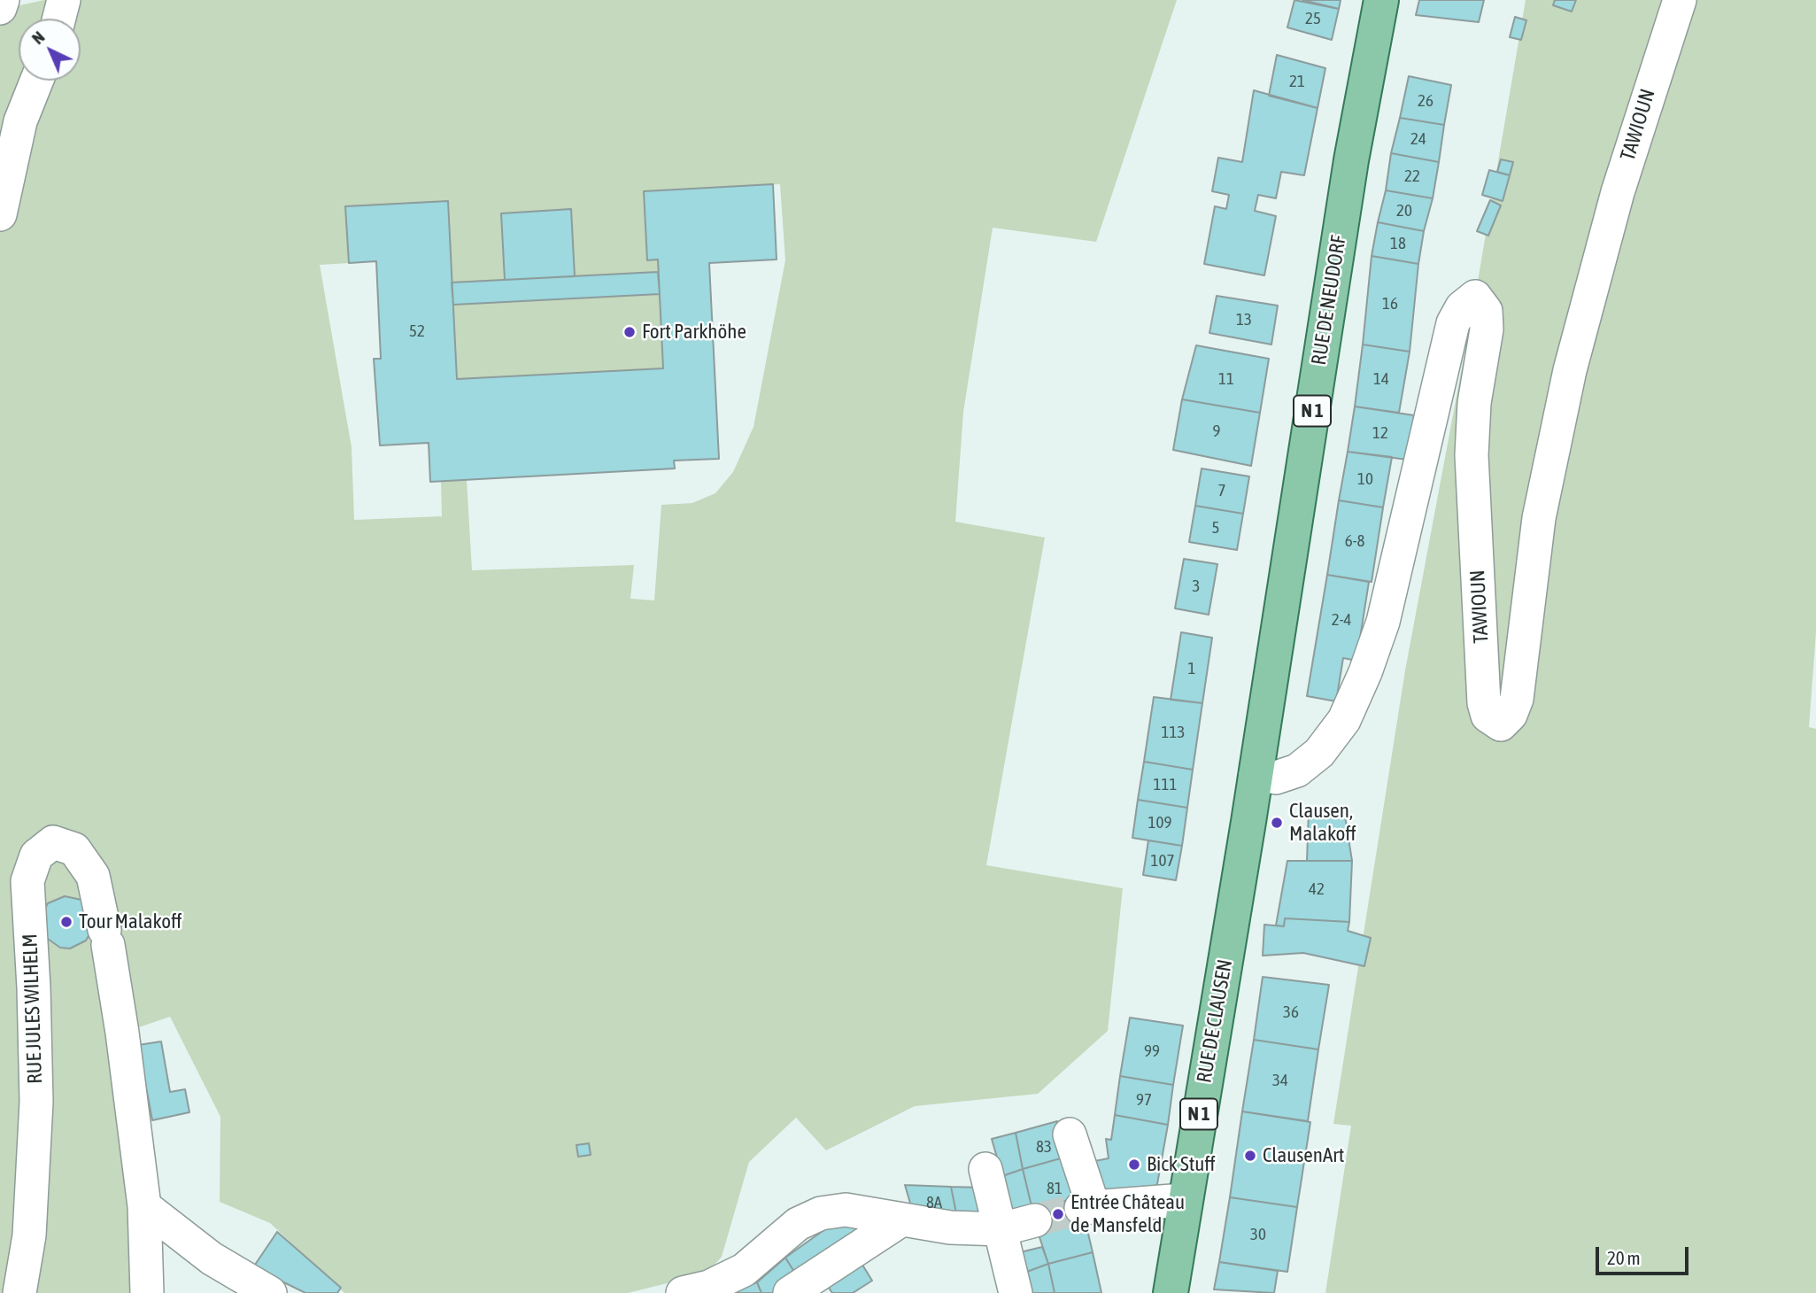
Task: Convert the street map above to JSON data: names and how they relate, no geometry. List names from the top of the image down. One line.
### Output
{"streets":{"main road":["RUE DE NEUDORF","N 1","RUE DE CLAUSEN"],"street":["TAWIOUN","RUE JULES WILHELM"]},"crossings":[["TAWIOUN","RUE DE NEUDORF"],["RUE DE NEUDORF","RUE DE CLAUSEN"]],"places":["Fort Parkhöhe","Clausen, Malakoff","Tour Malakoff","ClausenArt","Bick Stuff","Entrée Château de Mansfeld"],"house_numbers":["25","21","26","24","22","20","18","16","13","52","11","14","9","12","10","7","5","6-8","3","2-4","1","113","111","109","107","42","36","99","34","97","83","81","8A","30"],"scale_bar":"20 m","north":"top left"}
